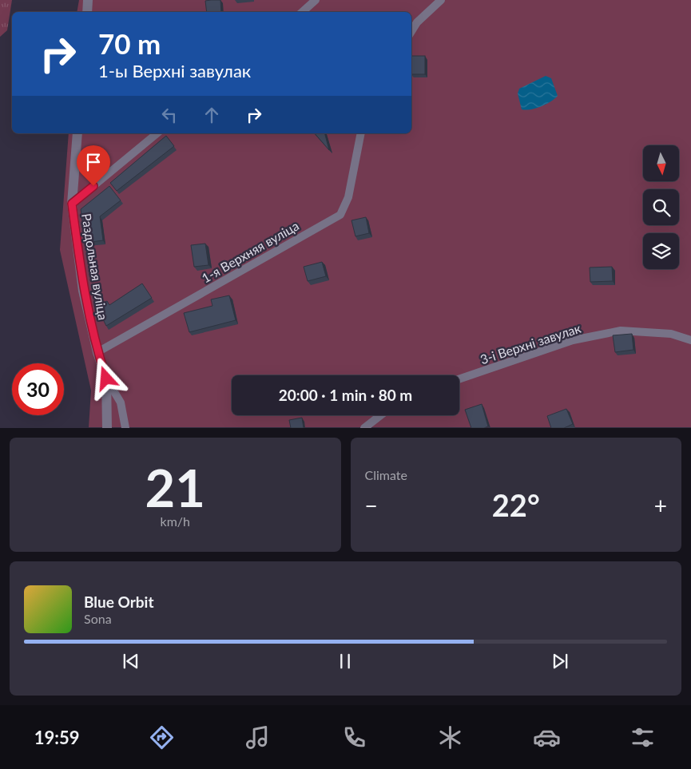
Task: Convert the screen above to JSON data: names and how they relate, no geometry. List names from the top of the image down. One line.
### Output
{"streets":{"street":["Раздольная вуліца"],"lane":["1-я Верхняя вуліца","3-і Верхні завулак"]},"crossings":[["1-я Верхняя вуліца","Раздольная вуліца"]],"north":"bottom","page":{"turn":["70 m","1-ы Верхні завулак"],"limit":"30","trip":"20:00 · 1 min · 80 m","tile":[["21","km/h"],"Climate"],"heat":["−","22°","+"],"song":["Blue Orbit","Sona"],"tabs":"19:59"}}
